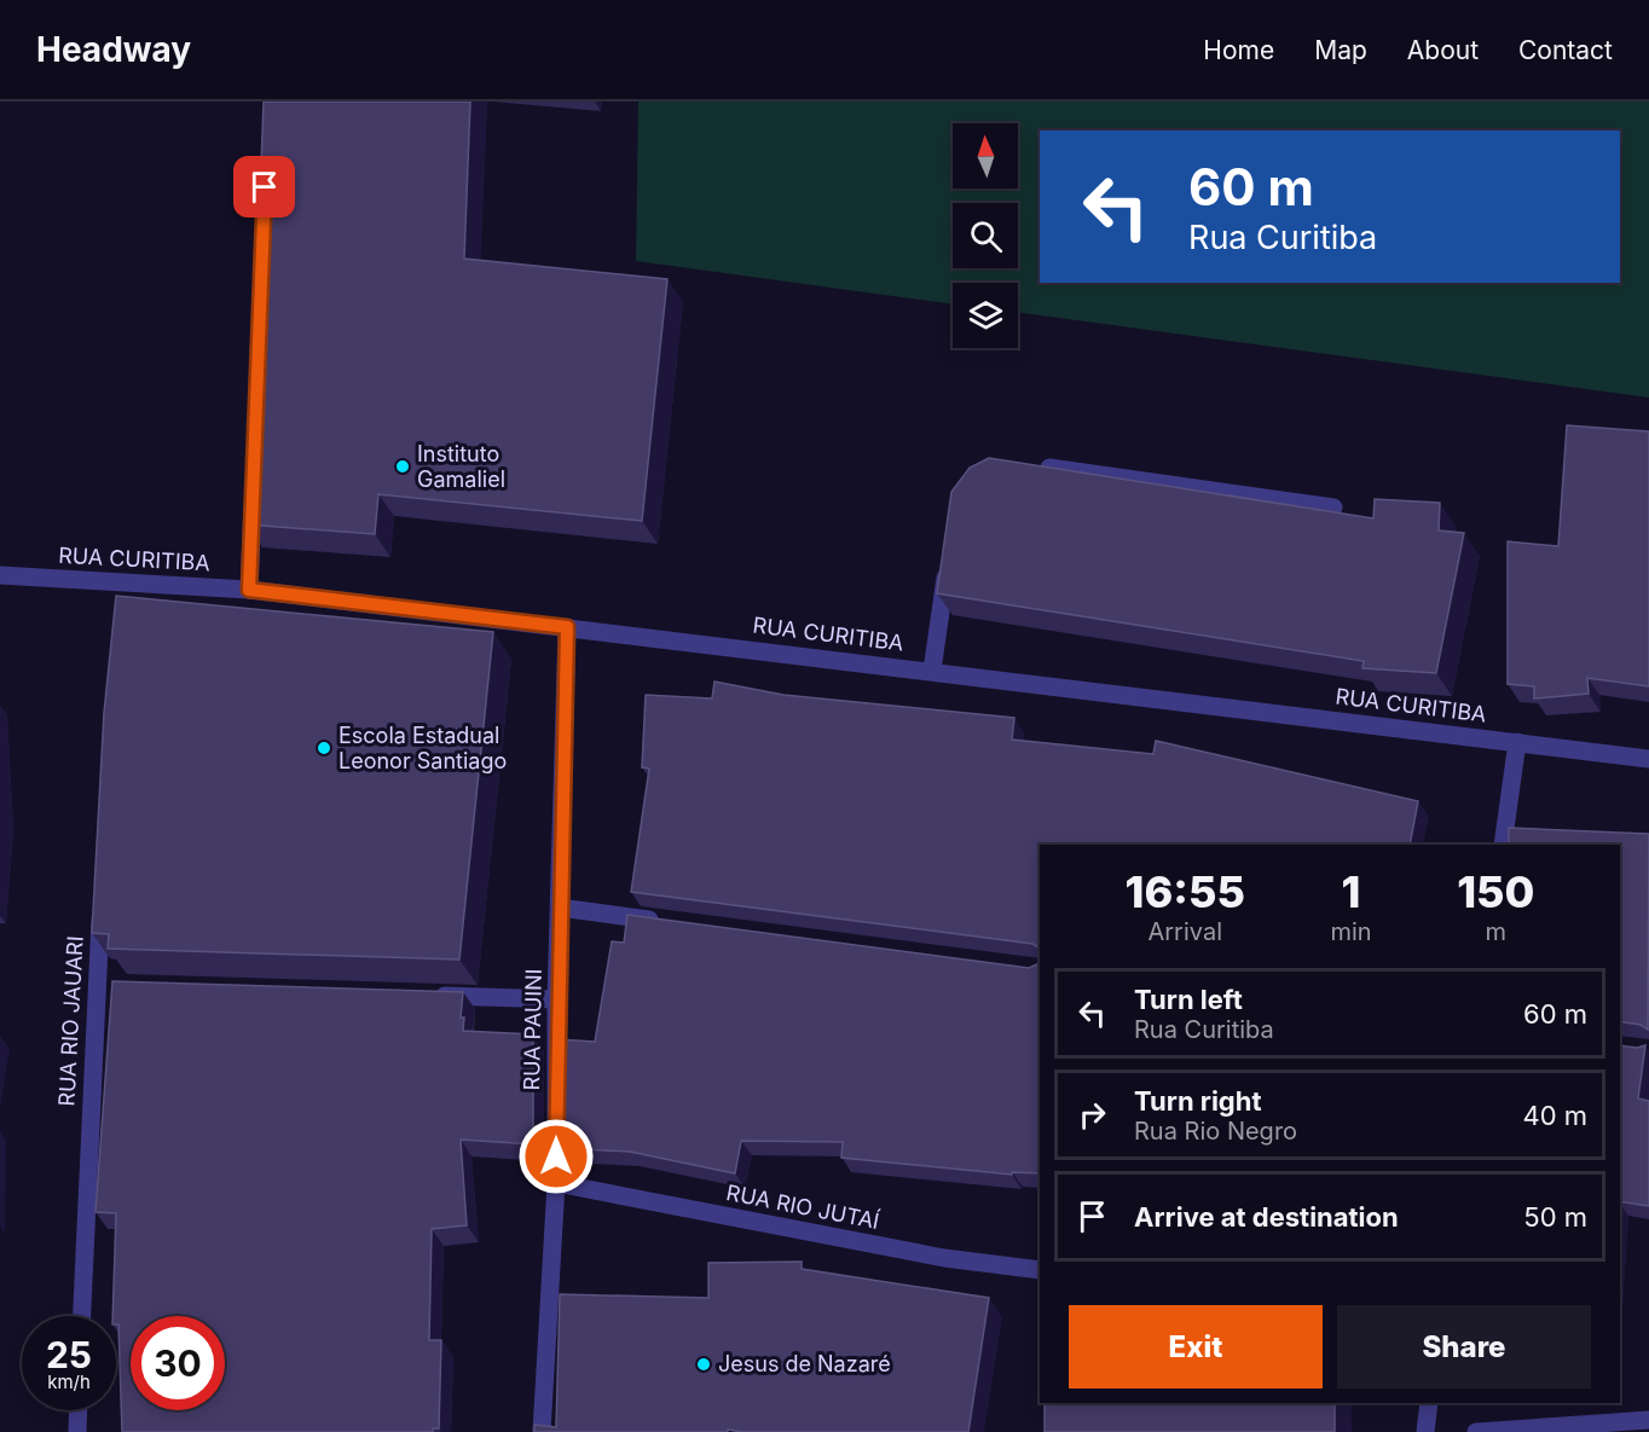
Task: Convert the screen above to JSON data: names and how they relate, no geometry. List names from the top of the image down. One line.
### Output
{"streets":{"street":["RUA CURITIBA","RUA RIO JAUARI","RUA PAUINI","RUA RIO JUTAÍ"]},"crossings":[["RUA CURITIBA","RUA PAUINI"],["RUA PAUINI","RUA RIO JUTAÍ"]],"places":["Instituto Gamaliel","Escola Estadual Leonor Santiago","Jesus de Nazaré"],"north":"top","page":{"header":"Headway","nav":["Home","Map","About","Contact"],"turn":["60 m","Rua Curitiba"],"eta":["16:55","Arrival","1","min","150","m"],"list":[{"name":"Turn left","note":"Rua Curitiba","value":"60 m"},{"name":"Turn right","note":"Rua Rio Negro","value":"40 m"},{"name":"Arrive at destination","value":"50 m"}],"buttons":["Exit","Share"],"speed":"25 km/h","limit":"30"}}
